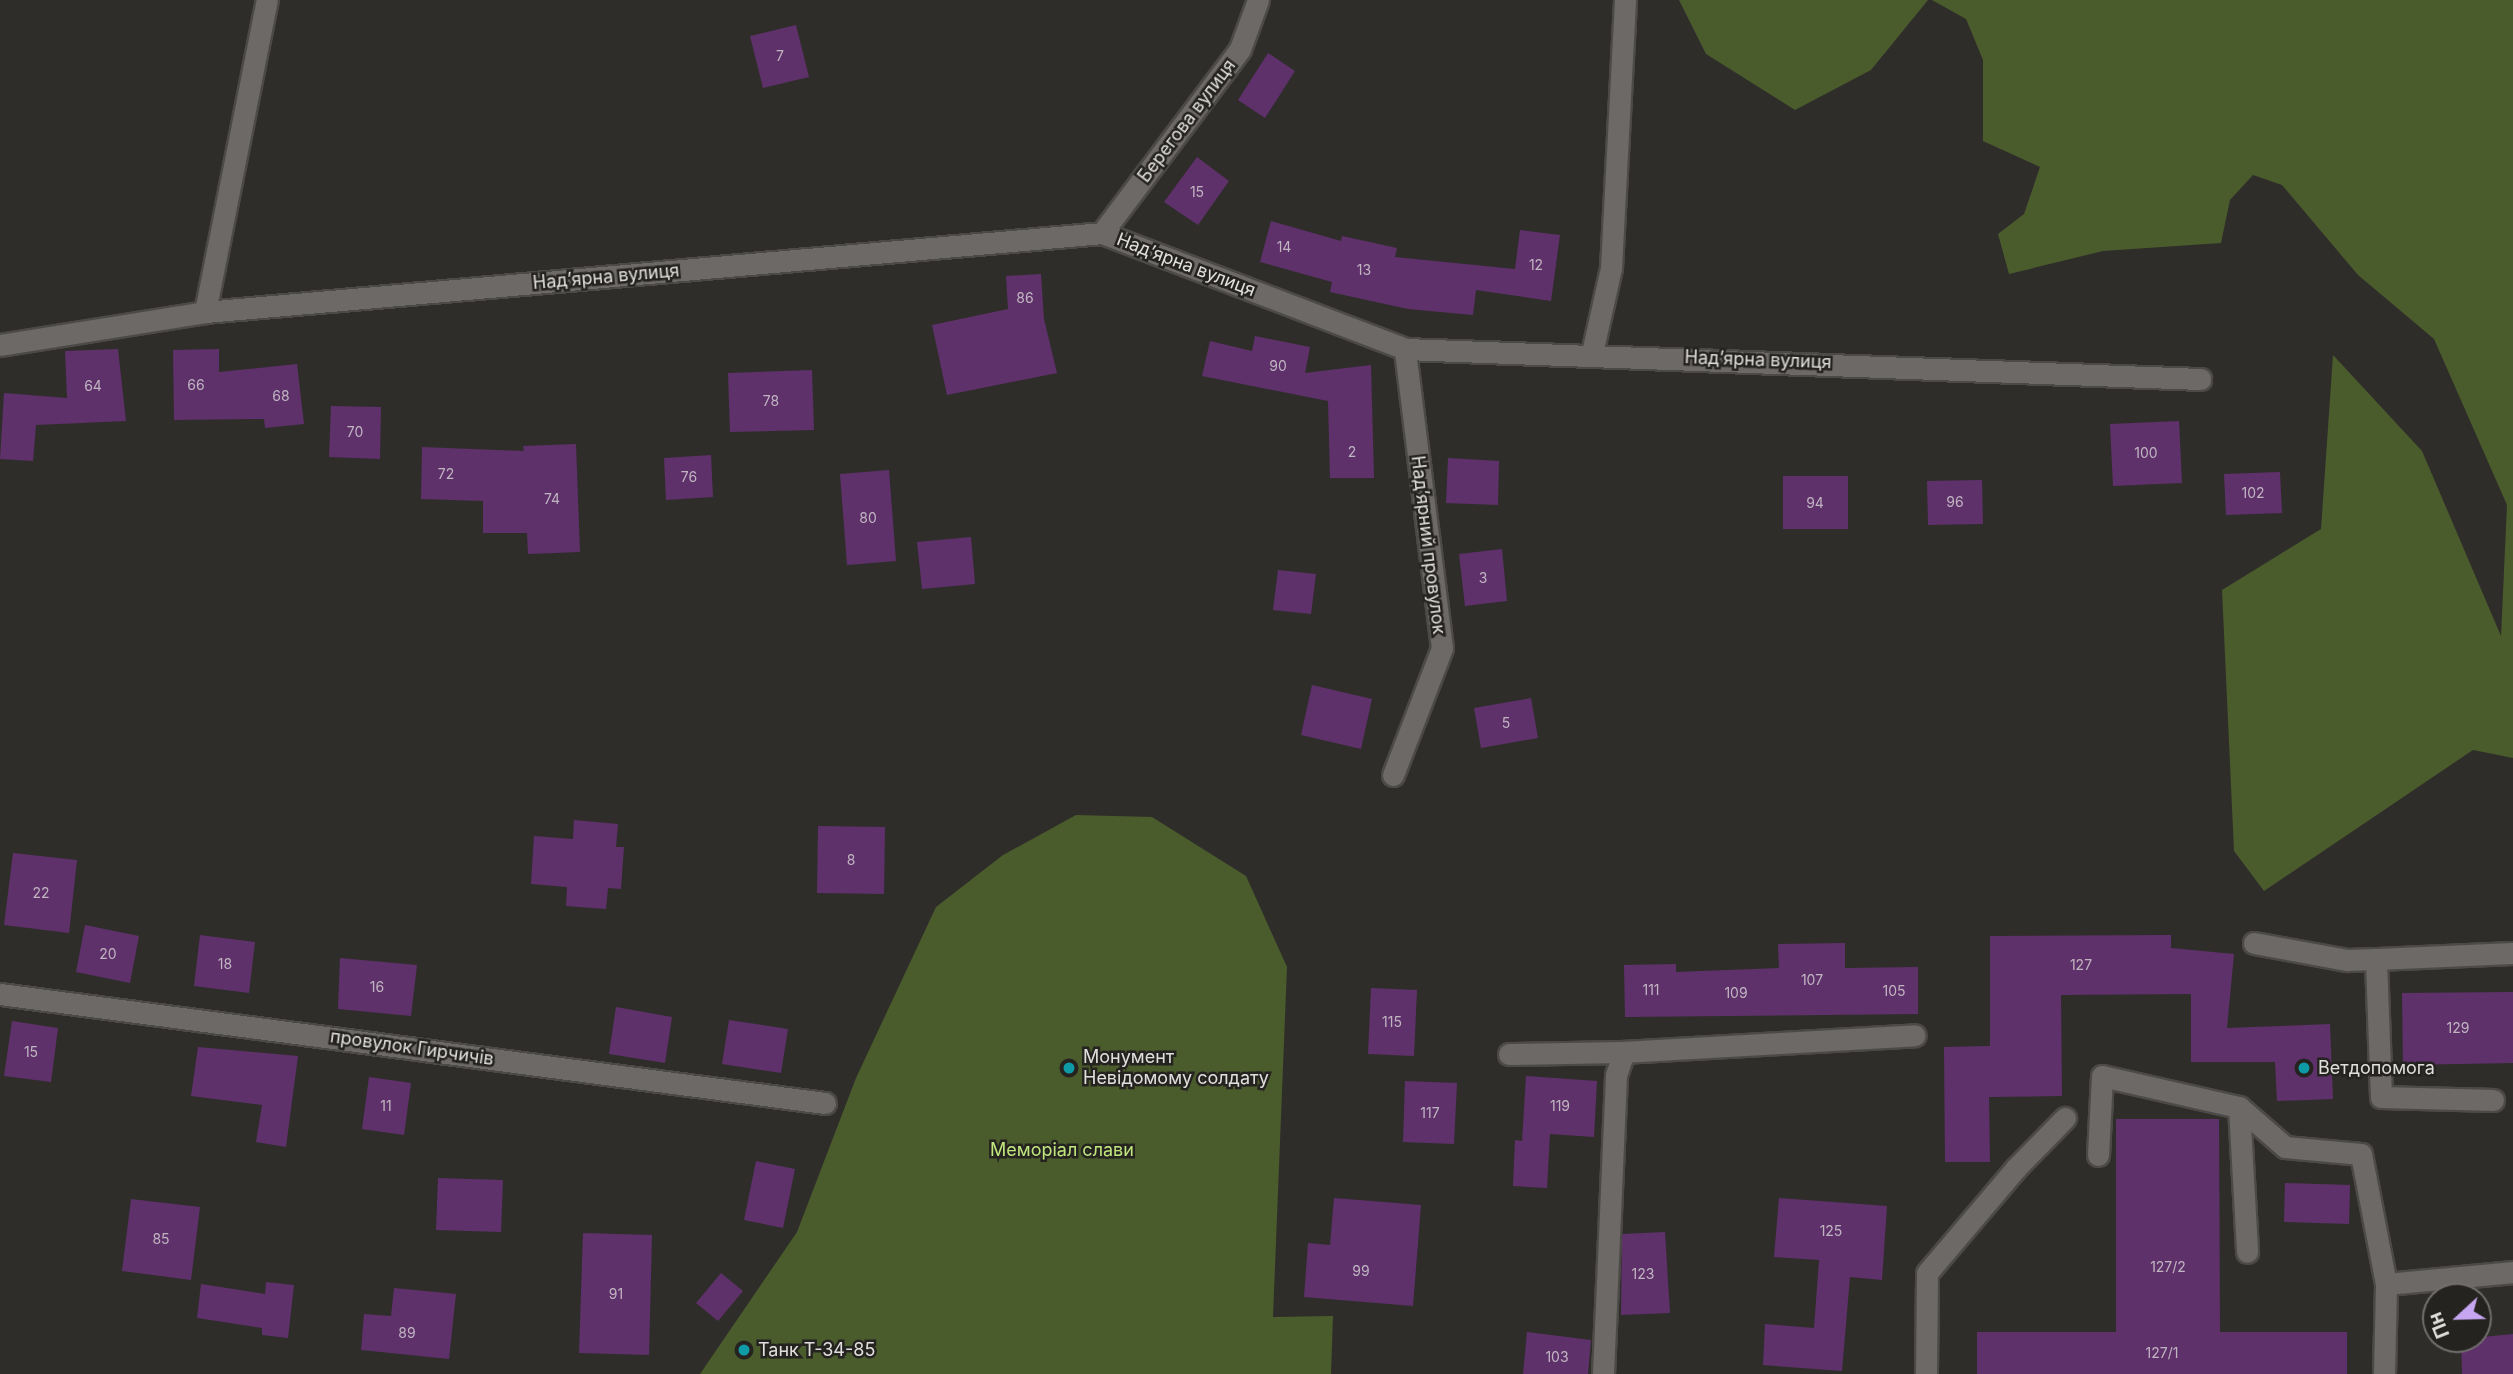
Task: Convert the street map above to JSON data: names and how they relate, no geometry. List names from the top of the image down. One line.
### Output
{"streets":{"street":["Берегова вулиця","Надʼярна вулиця","Надʼярний провулок","провулок Гирчичів"]},"crossings":[["Берегова вулиця","Надʼярна вулиця"],["Надʼярна вулиця","Надʼярний провулок"]],"parks":["Меморіал слави"],"places":["Монумент Невідомому солдату","Ветдопомога","Танк Т-34-85"],"house_numbers":["7","15","14","12","13","86","90","66","64","68","78","70","2","100","72","76","102","74","96","94","80","3","5","8","22","20","18","127","107","16","111","105","109","115","129","15","11","119","117","125","85","127/2","99","123","91","89","127/1","103"],"north":"left"}
